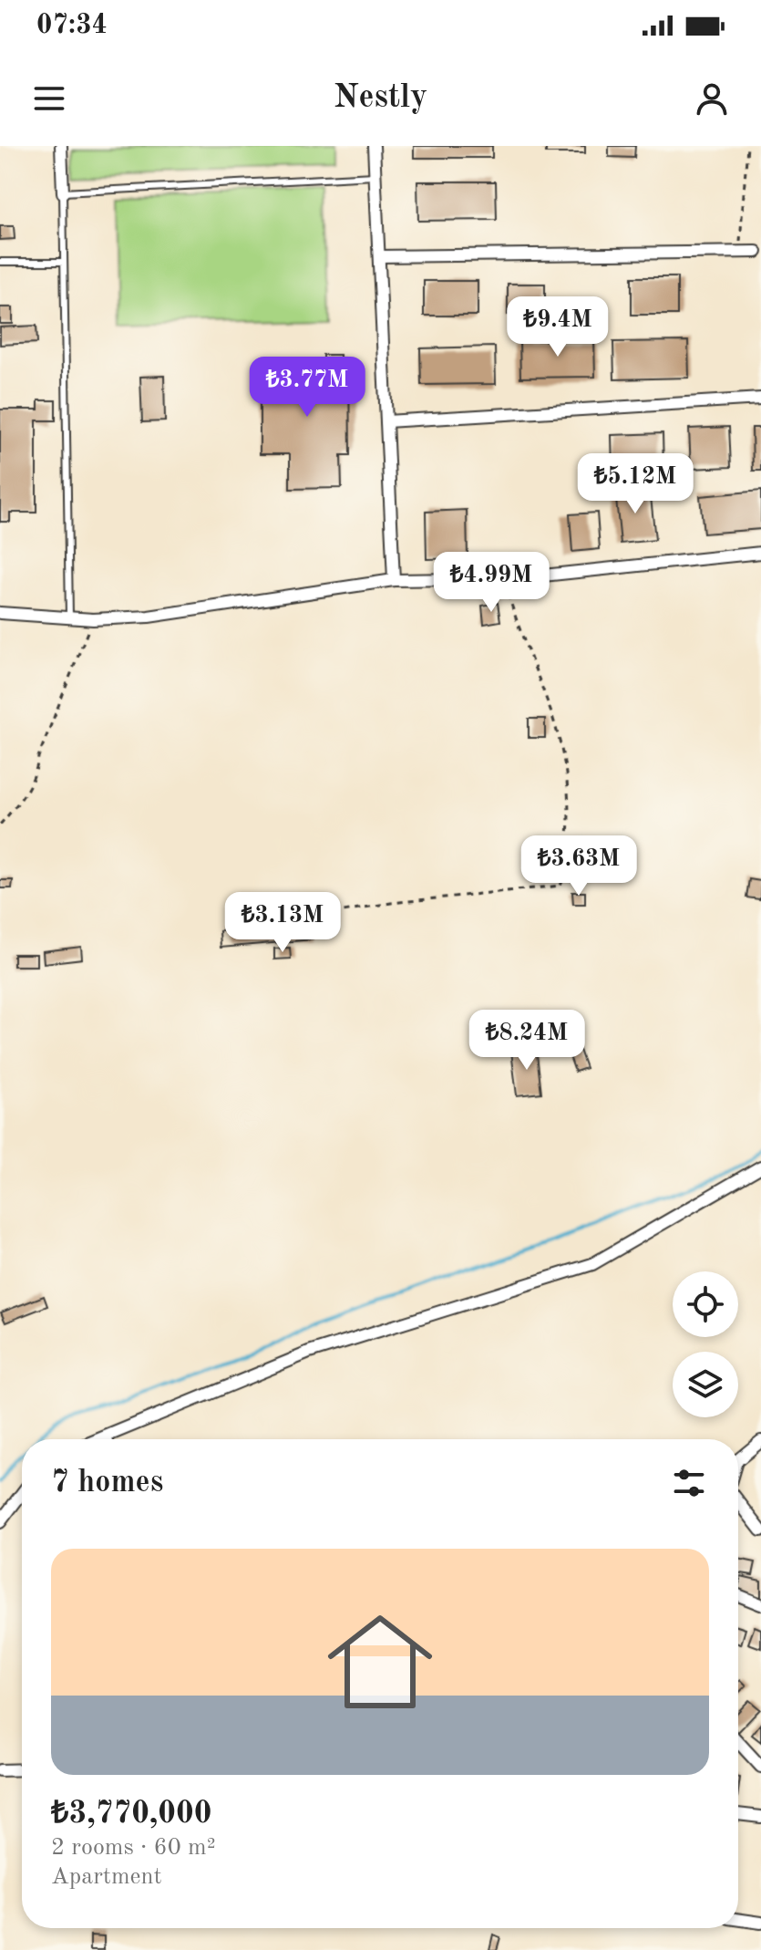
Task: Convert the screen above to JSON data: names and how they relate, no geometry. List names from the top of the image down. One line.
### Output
{"page":{"status":"07:34","header":"Nestly","price":["₺9.4M","₺3.77M","₺5.12M","₺4.99M","₺3.63M","₺3.13M","₺8.24M"],"heading":"7 homes","list":[{"name":"₺3,770,000","note":"2 rooms · 60 m² · Apartment"}]}}
